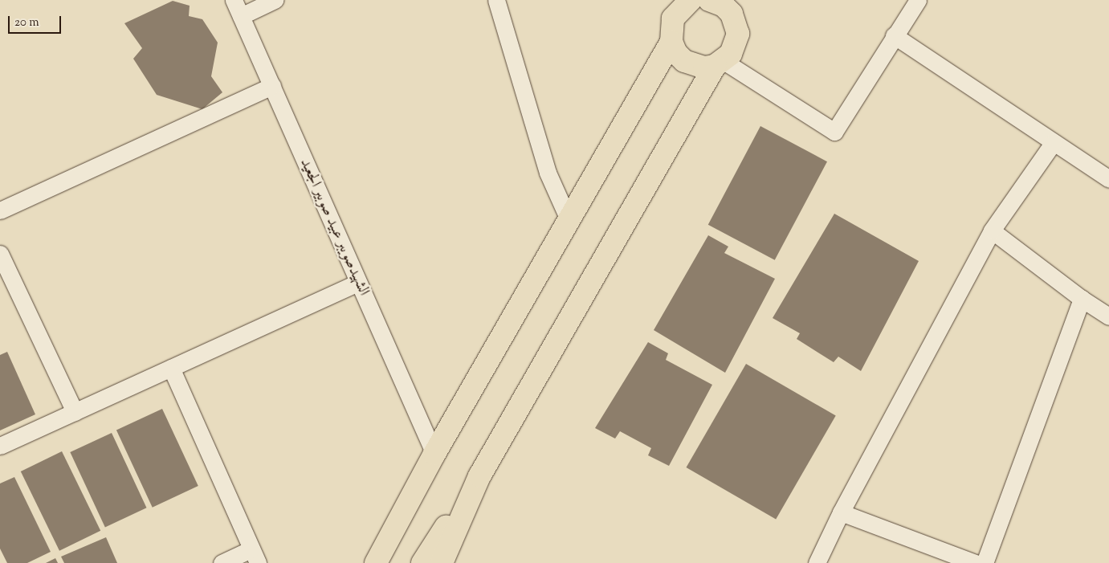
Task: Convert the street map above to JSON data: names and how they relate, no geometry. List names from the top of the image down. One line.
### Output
{"streets":{"street":["الشهيدصويبر عبيد صوبير الجعيد"]},"scale_bar":"20 m"}
